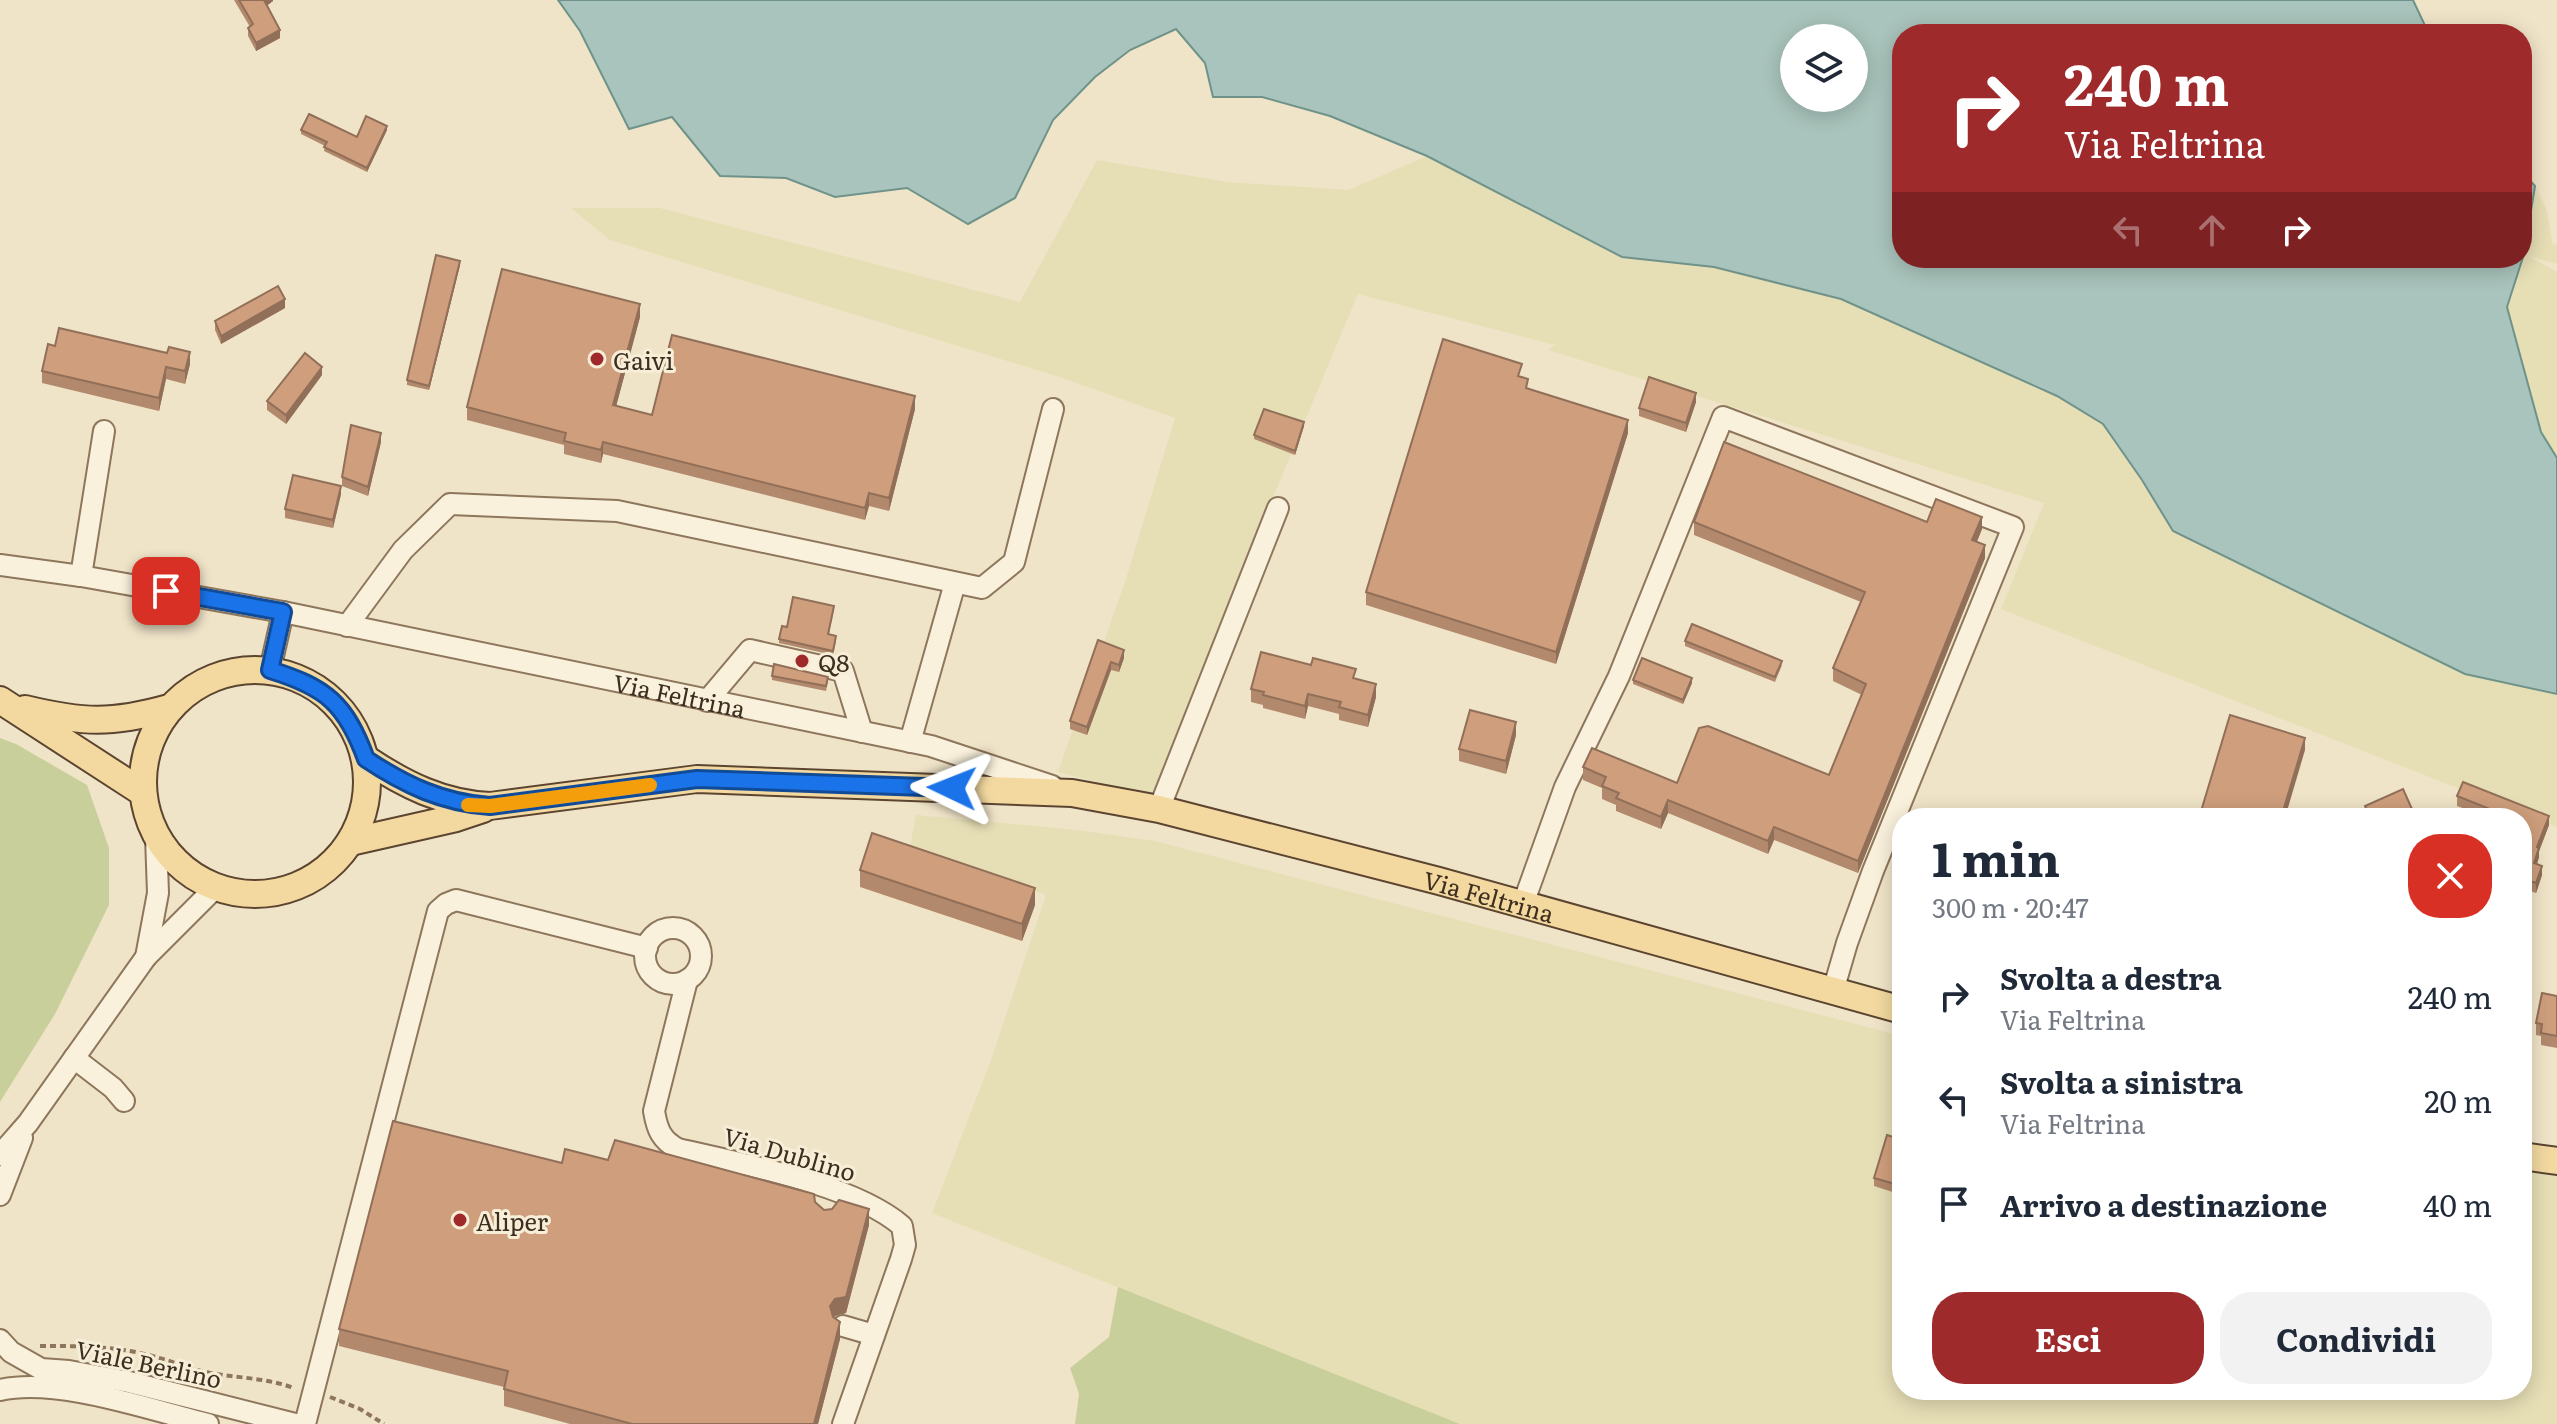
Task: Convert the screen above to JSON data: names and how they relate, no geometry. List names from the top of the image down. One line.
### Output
{"streets":{"main road":["Via Feltrina"],"street":["Via Dublino","Viale Berlino"]},"places":["Gaivi","Q8","Aliper"],"page":{"turn":["240 m","Via Feltrina"],"heading":["1 min","300 m · 20:47"],"list":[{"name":"Svolta a destra","note":"Via Feltrina","value":"240 m"},{"name":"Svolta a sinistra","note":"Via Feltrina","value":"20 m"},{"name":"Arrivo a destinazione","value":"40 m"}],"buttons":["Esci","Condividi"]}}
